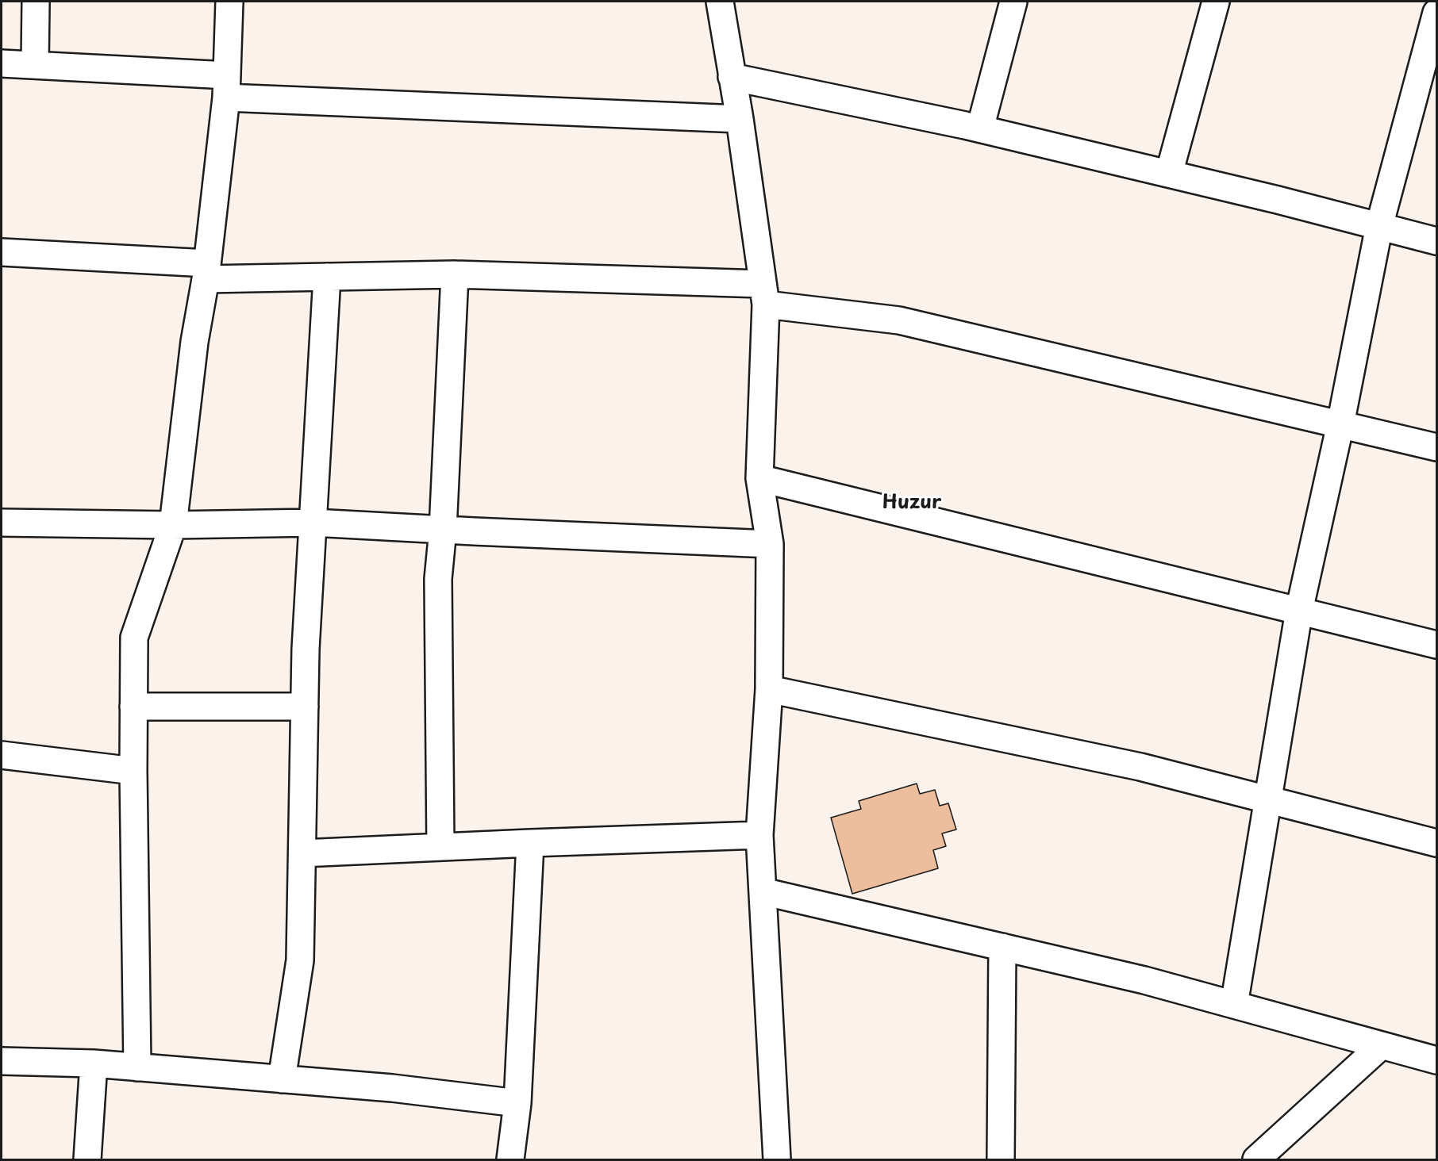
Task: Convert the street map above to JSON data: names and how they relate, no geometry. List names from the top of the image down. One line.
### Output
{"districts":["Huzur"]}
